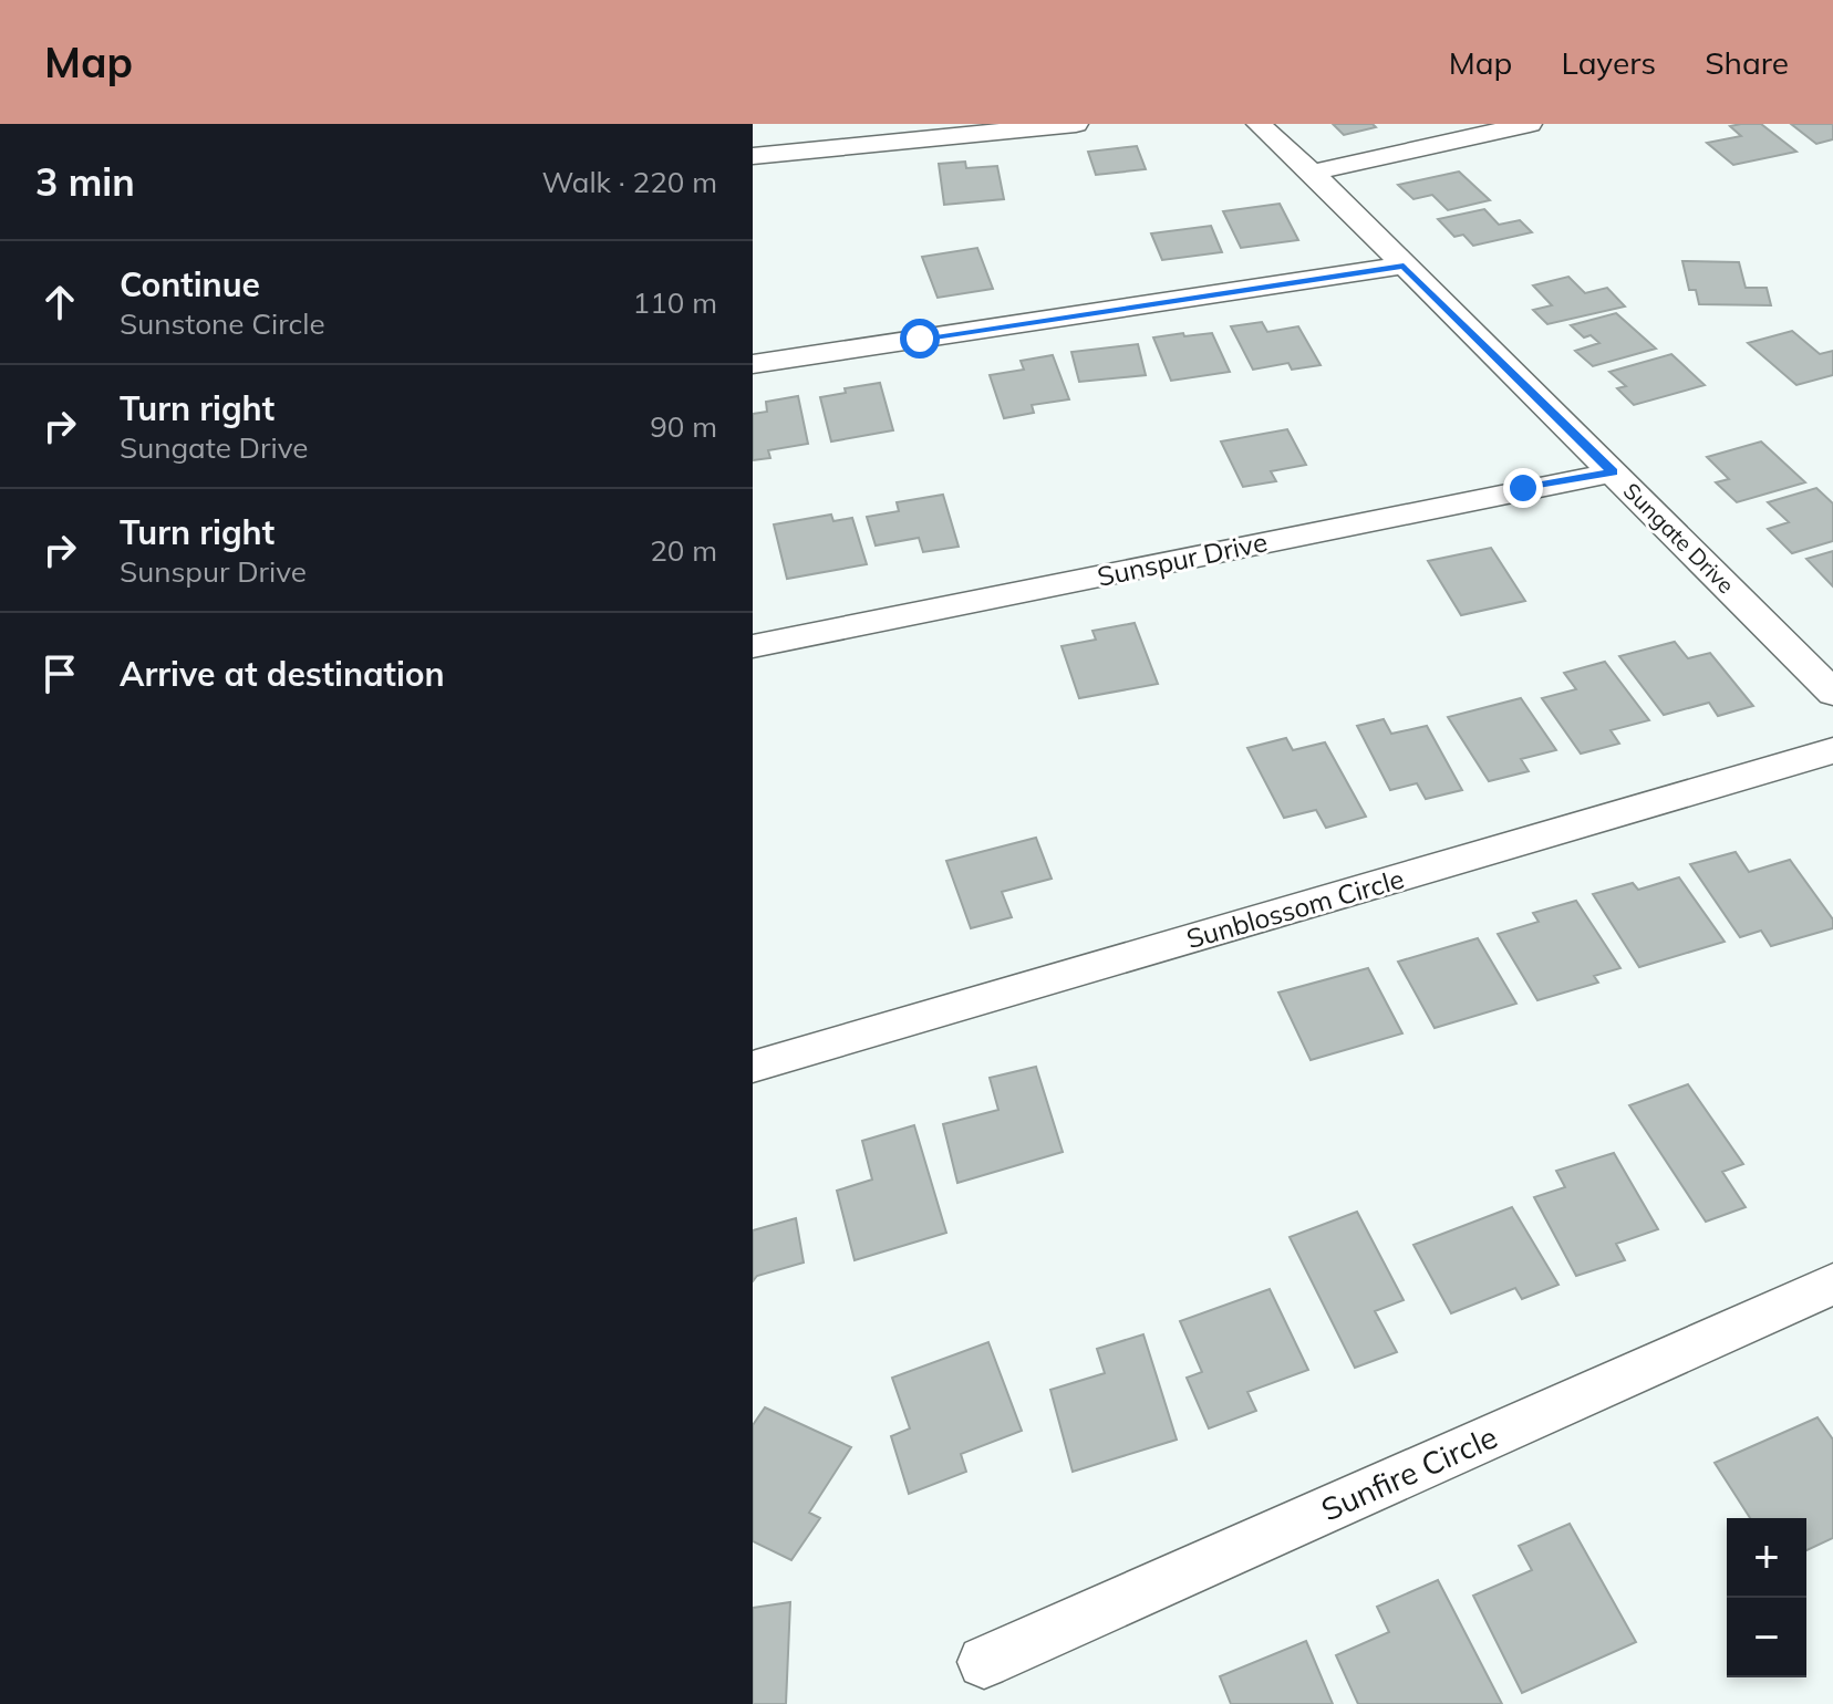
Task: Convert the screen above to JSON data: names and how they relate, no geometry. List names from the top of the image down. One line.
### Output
{"streets":{"street":["Sungate Drive","Sunspur Drive","Sunblossom Circle","Sunfire Circle"]},"crossings":[["Sungate Drive","Sunspur Drive"]],"page":{"header":"Map","nav":["Map","Layers","Share"],"heading":["3 min","Walk · 220 m"],"list":[["Continue","Sunstone Circle","110 m"],["Turn right","Sungate Drive","90 m"],["Turn right","Sunspur Drive","20 m"],"Arrive at destination"],"map_buttons":["+","−"]}}
